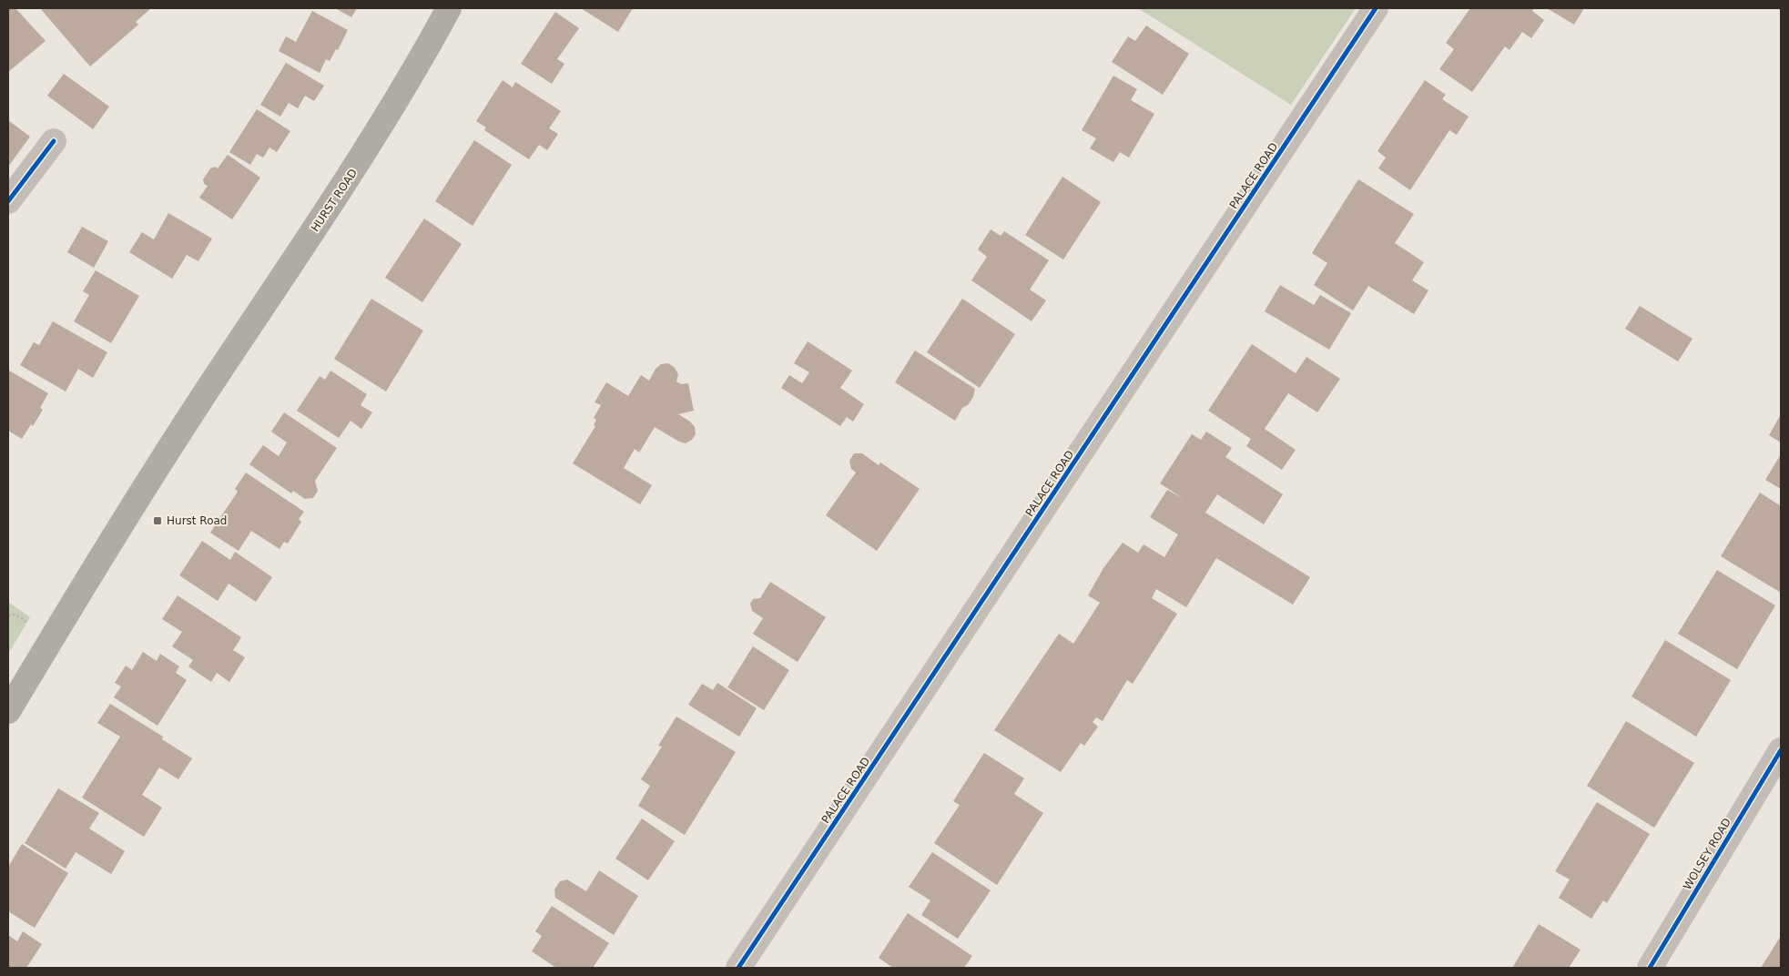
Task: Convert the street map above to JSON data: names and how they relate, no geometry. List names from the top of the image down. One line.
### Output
{"streets":{"main road":["HURST ROAD"],"street":["PALACE ROAD","WOLSEY ROAD"]},"places":{"transit":["Hurst Road"]}}
